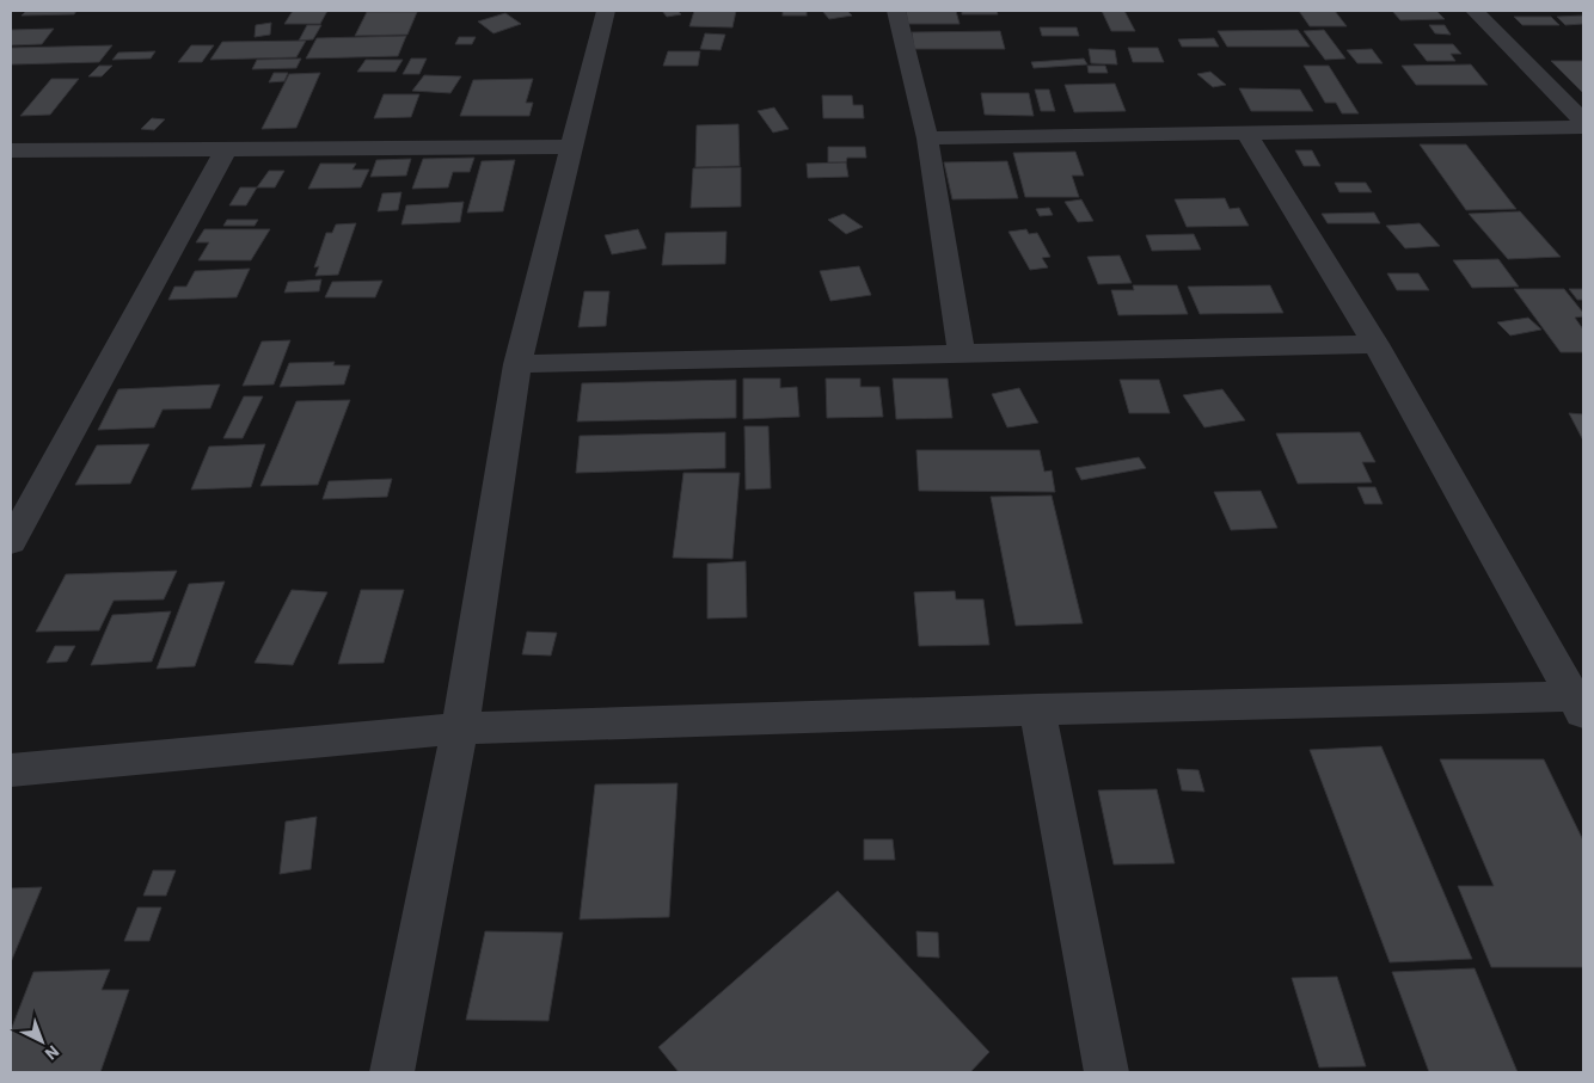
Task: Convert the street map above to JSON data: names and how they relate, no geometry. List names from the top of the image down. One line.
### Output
{"north":"bottom right"}
